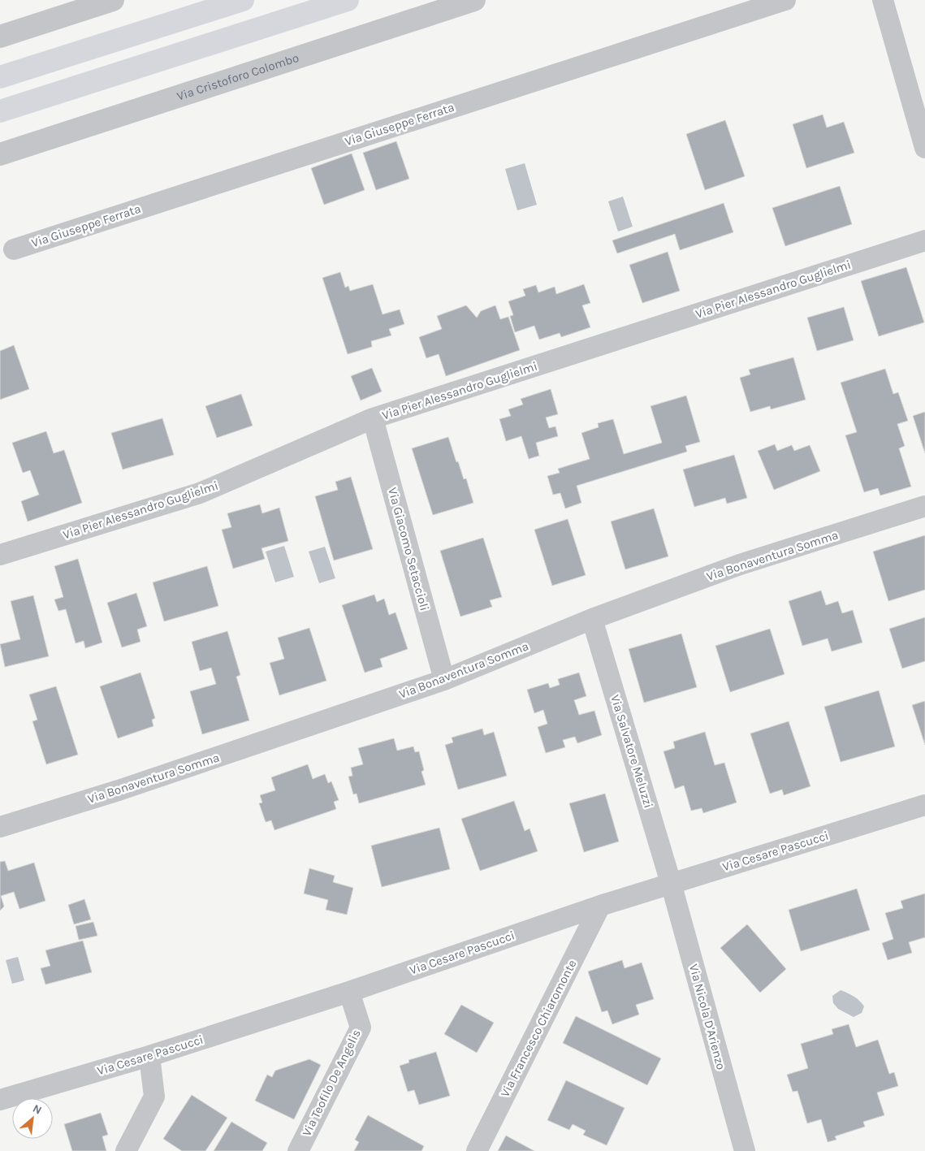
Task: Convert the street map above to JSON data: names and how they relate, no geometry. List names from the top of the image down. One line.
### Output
{"streets":{"street":["Via Cristoforo Colombo","Via Giuseppe Ferrata","Via Pier Alessandro Guglielmi","Via Giacomo Setaccioli","Via Bonaventura Somma","Via Salvatore Meluzzi","Via Cesare Pascucci","Via Nicola D'Arienzo","Via Francesco Chiaromonte","Via Teofilo De Angelis"]},"crossings":[["Via Pier Alessandro Guglielmi","Via Giacomo Setaccioli"],["Via Giacomo Setaccioli","Via Bonaventura Somma"],["Via Bonaventura Somma","Via Salvatore Meluzzi"],["Via Salvatore Meluzzi","Via Cesare Pascucci"],["Via Salvatore Meluzzi","Via Nicola D'Arienzo"],["Via Cesare Pascucci","Via Nicola D'Arienzo"],["Via Cesare Pascucci","Via Francesco Chiaromonte"],["Via Cesare Pascucci","Via Teofilo De Angelis"]],"north":"top right"}
